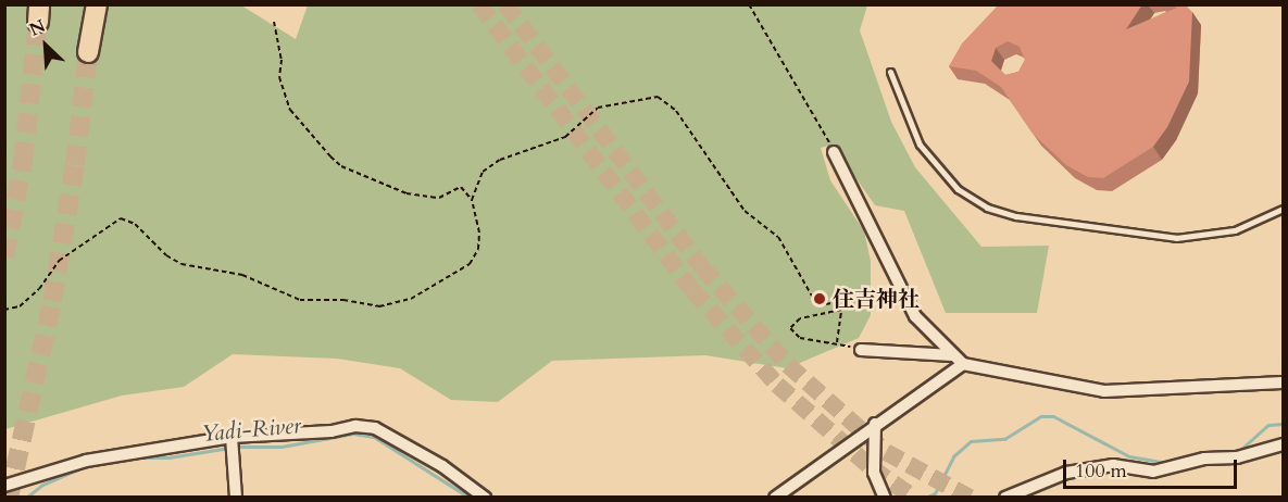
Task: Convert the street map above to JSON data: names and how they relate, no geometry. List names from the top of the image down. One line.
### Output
{"water":["Yadi-River"],"places":["住吉神社"],"scale_bar":"100 m","north":"top left"}
